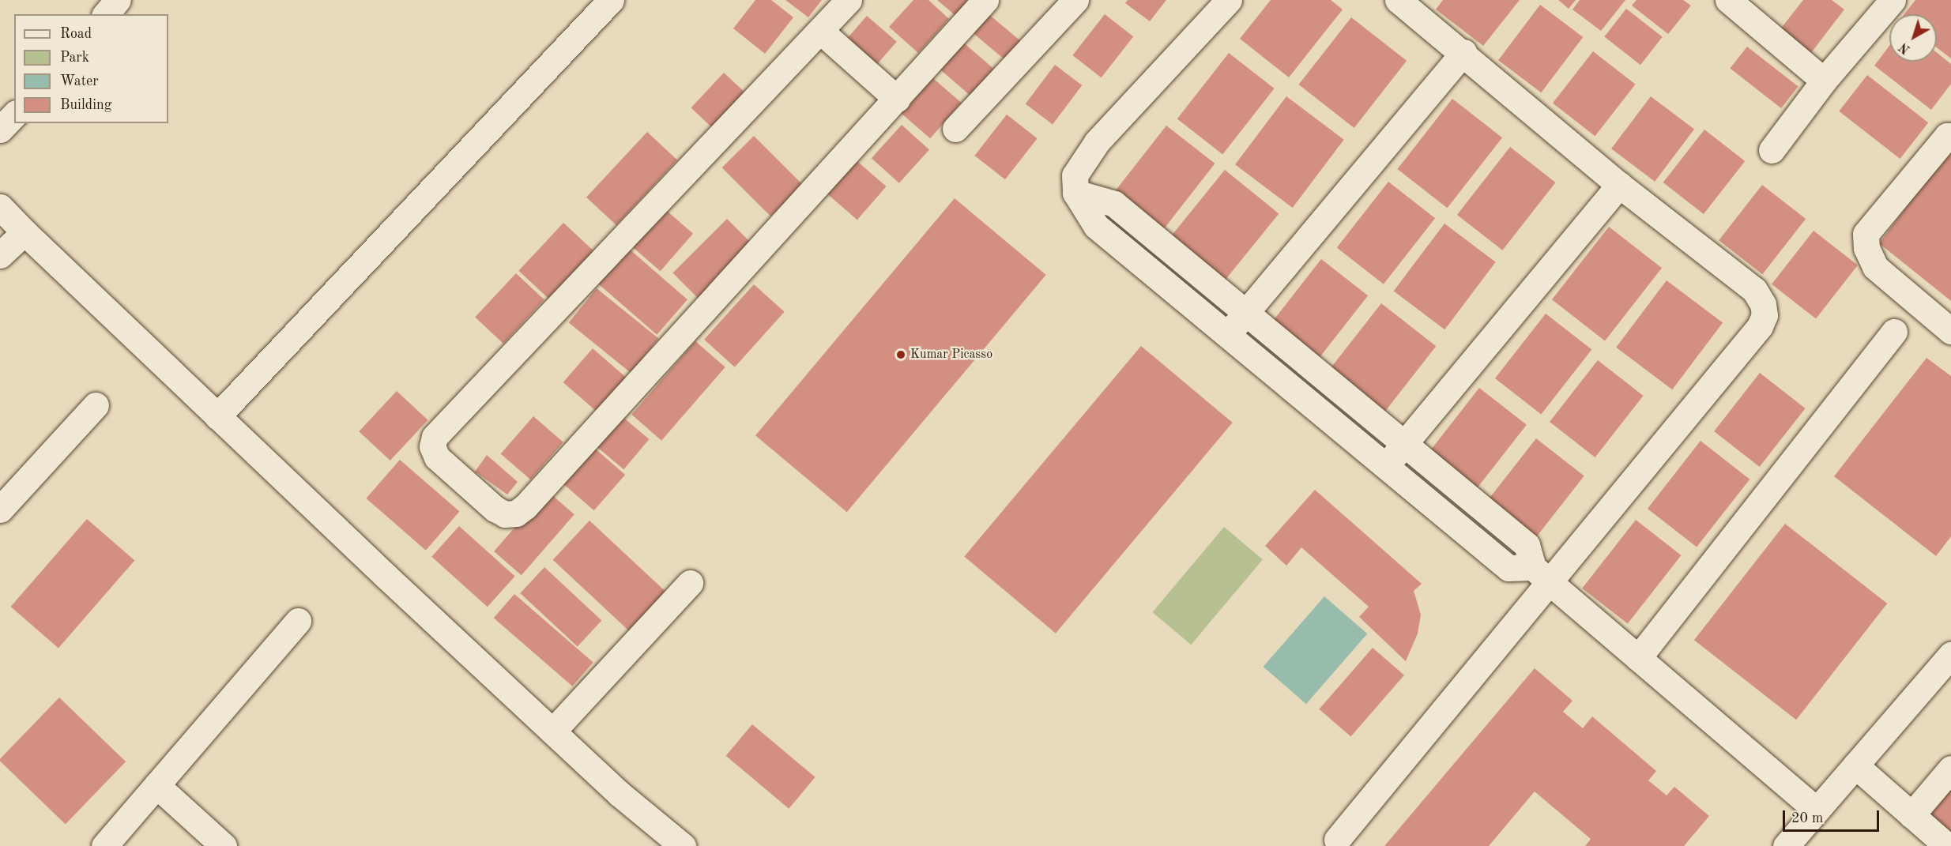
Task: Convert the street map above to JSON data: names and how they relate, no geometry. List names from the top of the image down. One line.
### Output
{"places":["Kumar Picasso"],"legend":["Road","Park","Water","Building"],"scale_bar":"20 m","north":"bottom left"}
